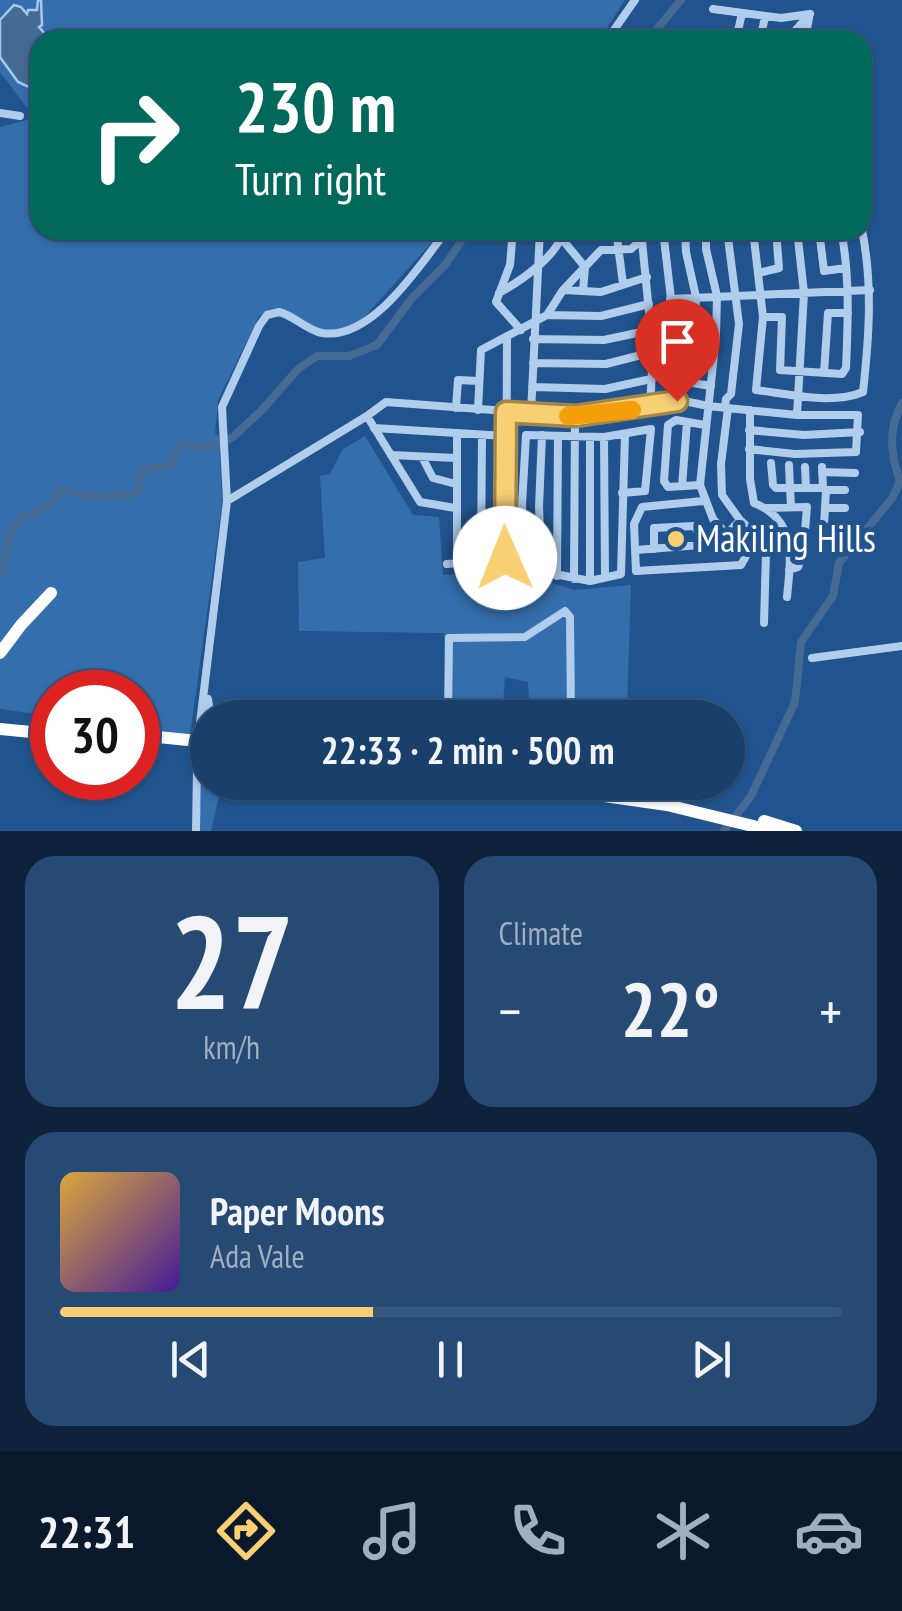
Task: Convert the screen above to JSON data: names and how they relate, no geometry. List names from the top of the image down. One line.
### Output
{"places":["Makiling Hills"],"page":{"turn":["230 m","Turn right"],"limit":"30","trip":"22:33 · 2 min · 500 m","tile":[["27","km/h"],"Climate"],"heat":["−","22°","+"],"song":["Paper Moons","Ada Vale"],"tabs":"22:31"}}
